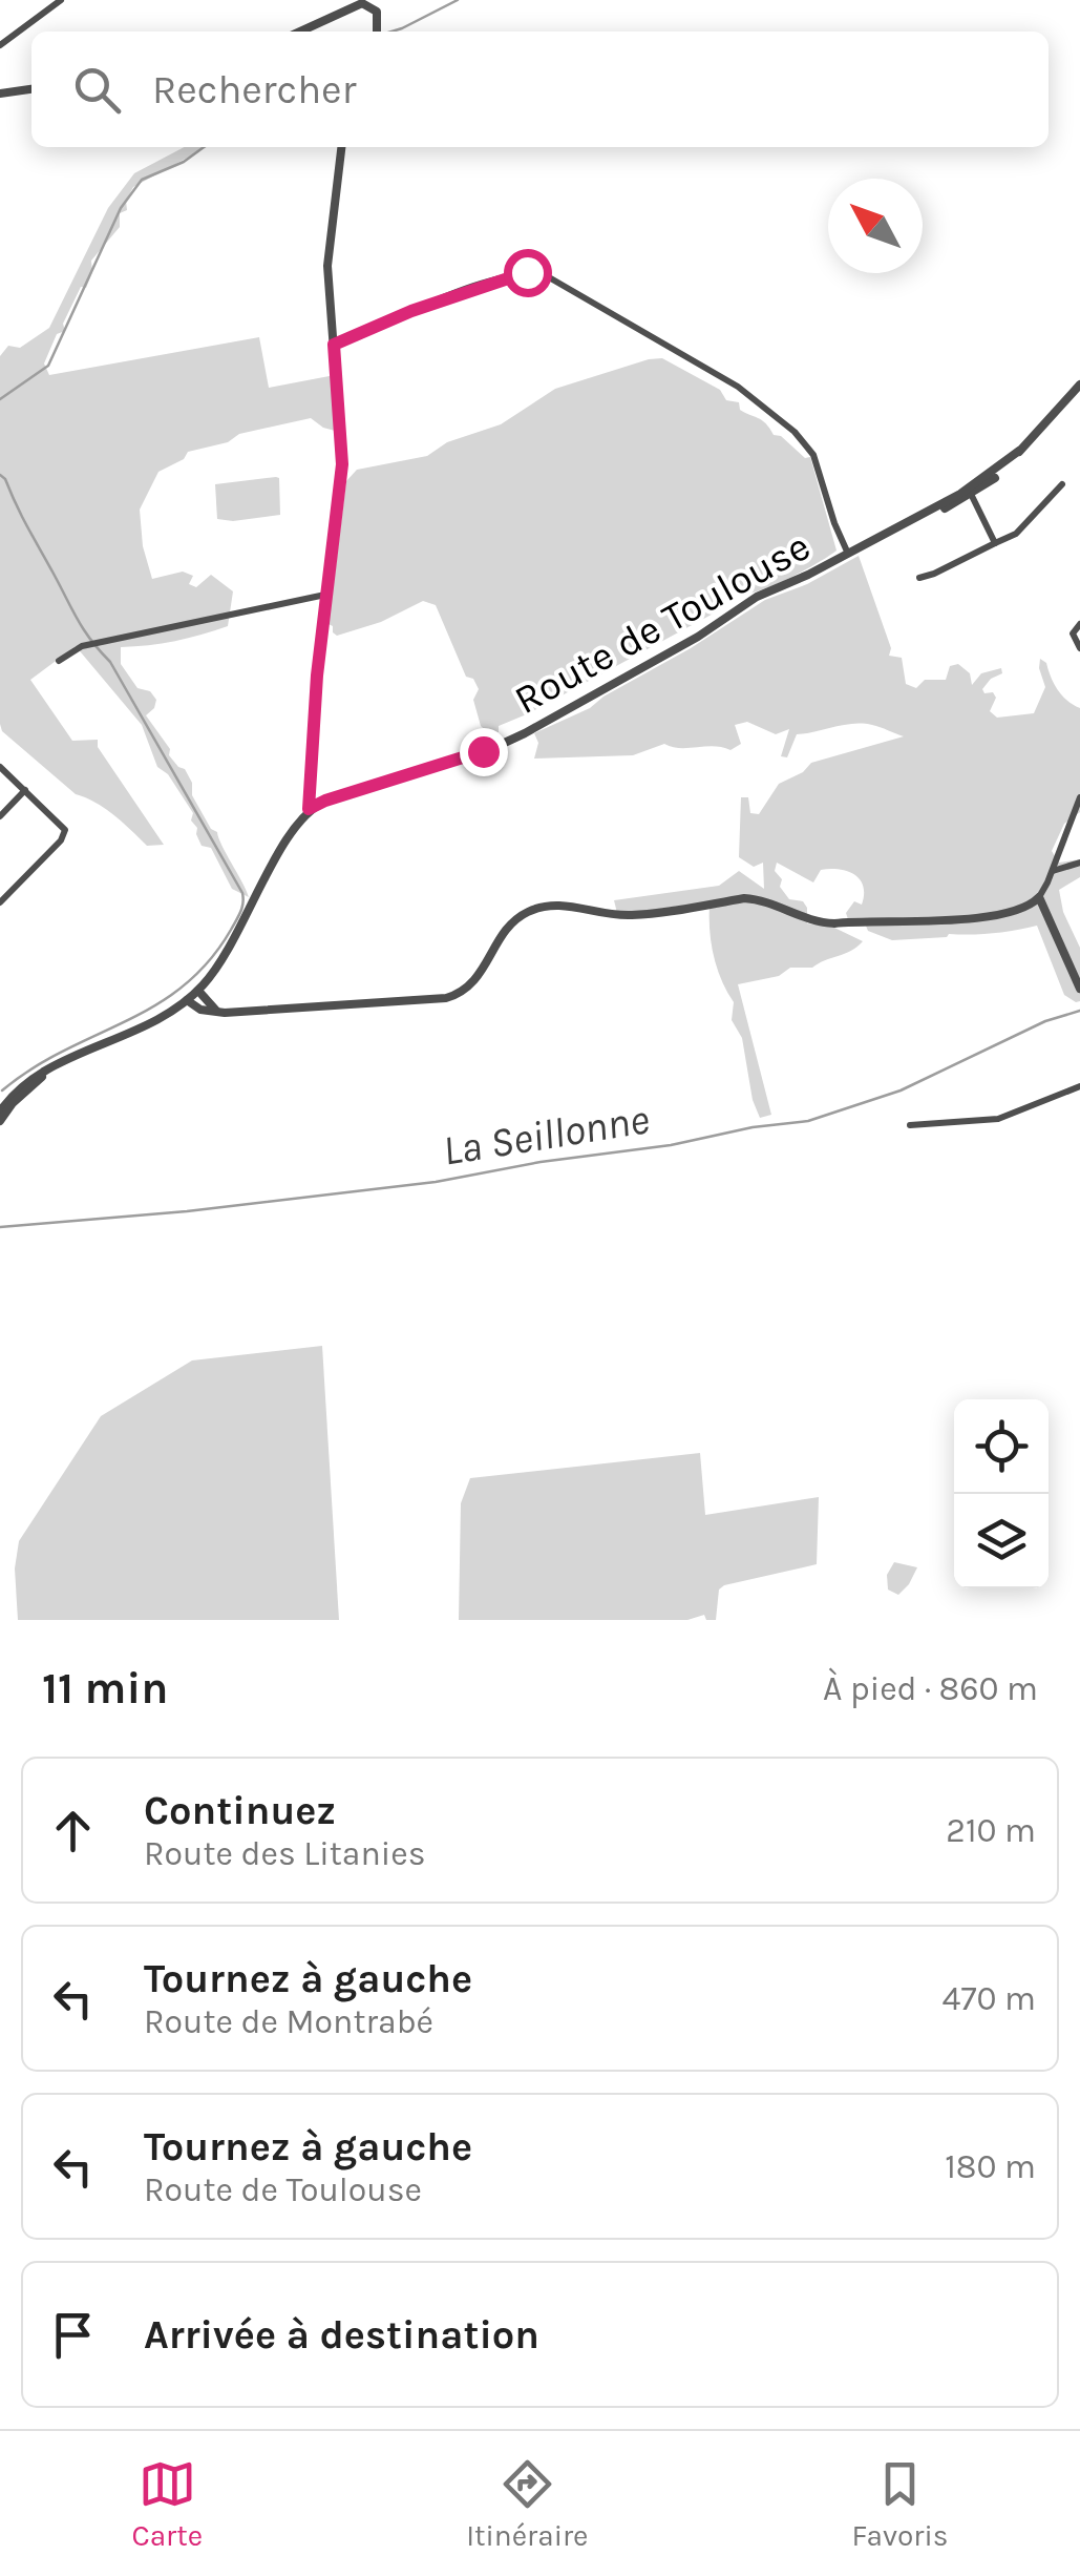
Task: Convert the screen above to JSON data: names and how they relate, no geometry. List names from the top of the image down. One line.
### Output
{"streets":{"street":["Route de Toulouse"]},"water":["La Seillonne"],"north":"top left","page":{"search":"Rechercher","heading":["11 min","À pied · 860 m"],"list":[["Continuez","Route des Litanies","210 m"],["Tournez à gauche","Route de Montrabé","470 m"],["Tournez à gauche","Route de Toulouse","180 m"],"Arrivée à destination"],"nav":["Carte","Itinéraire","Favoris"]}}
